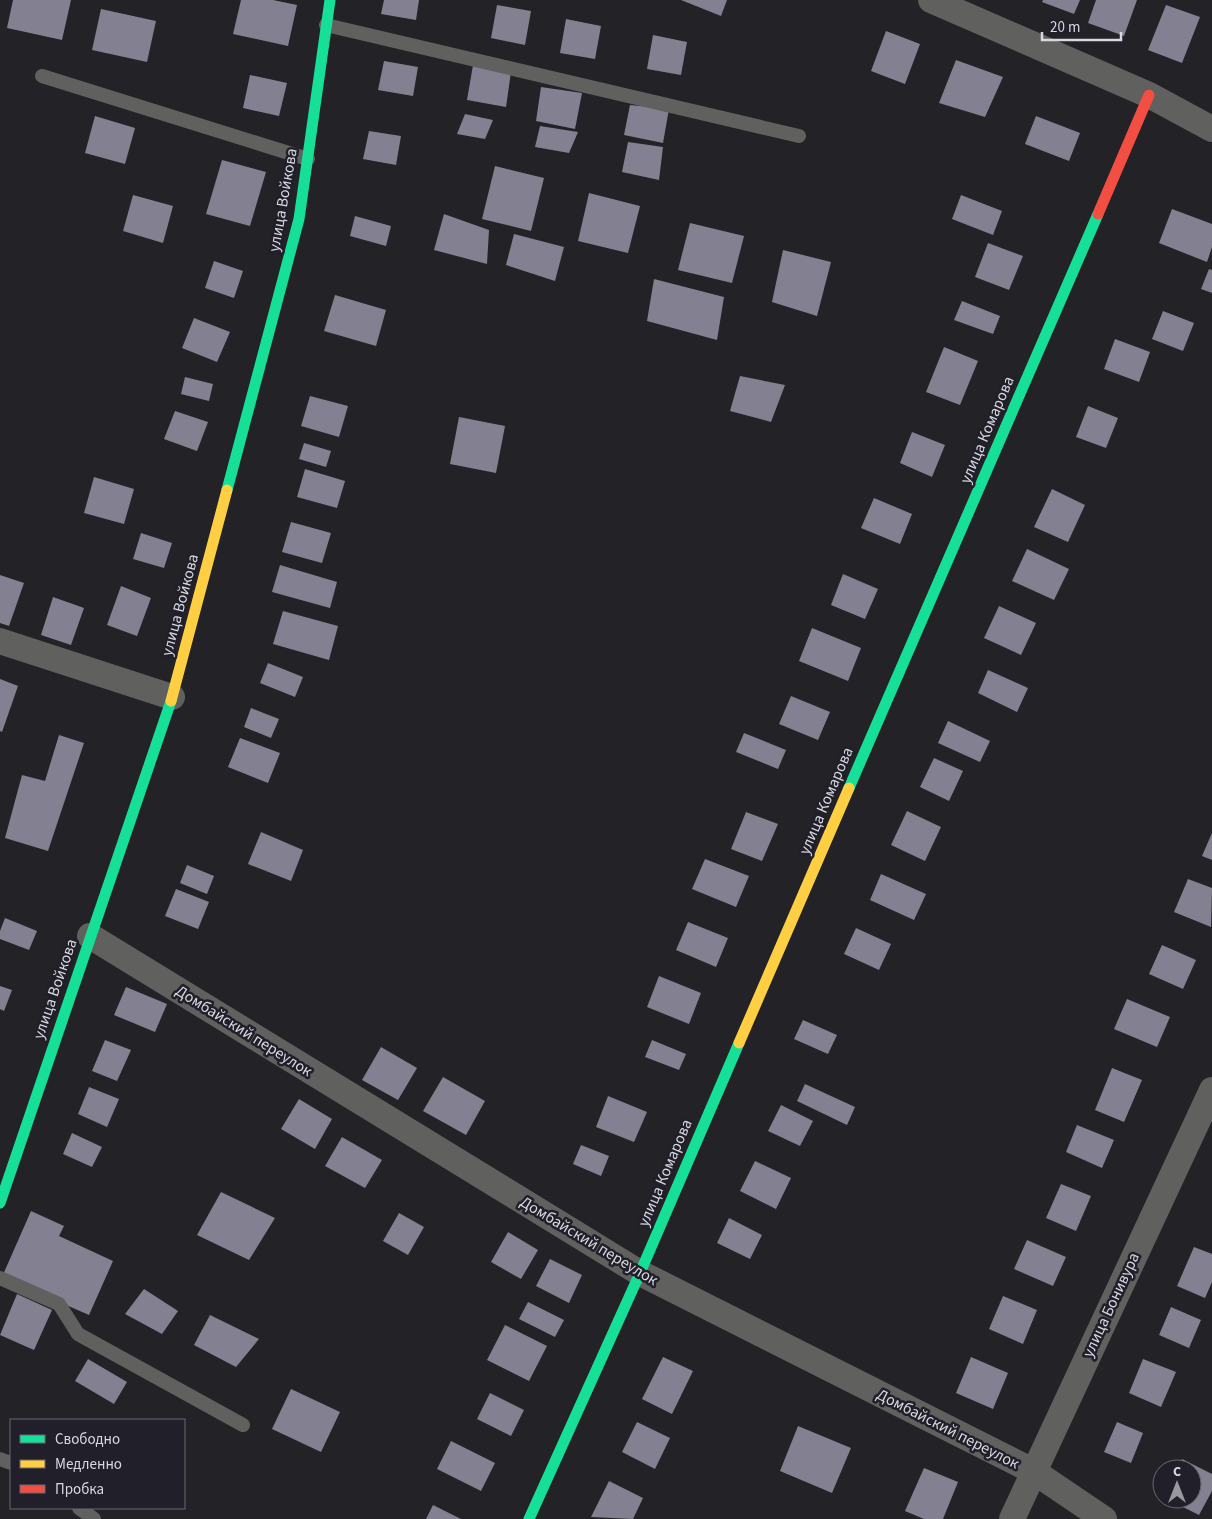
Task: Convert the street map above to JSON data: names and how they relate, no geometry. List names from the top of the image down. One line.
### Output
{"streets":{"street":["улица Войкова","улица Комарова","Домбайский переулок","улица Бонивура"]},"crossings":[["улица Войкова","Домбайский переулок"],["улица Комарова","Домбайский переулок"],["Домбайский переулок","улица Бонивура"]],"legend":["Свободно","Медленно","Пробка"],"scale_bar":"20 m","north":"top"}
